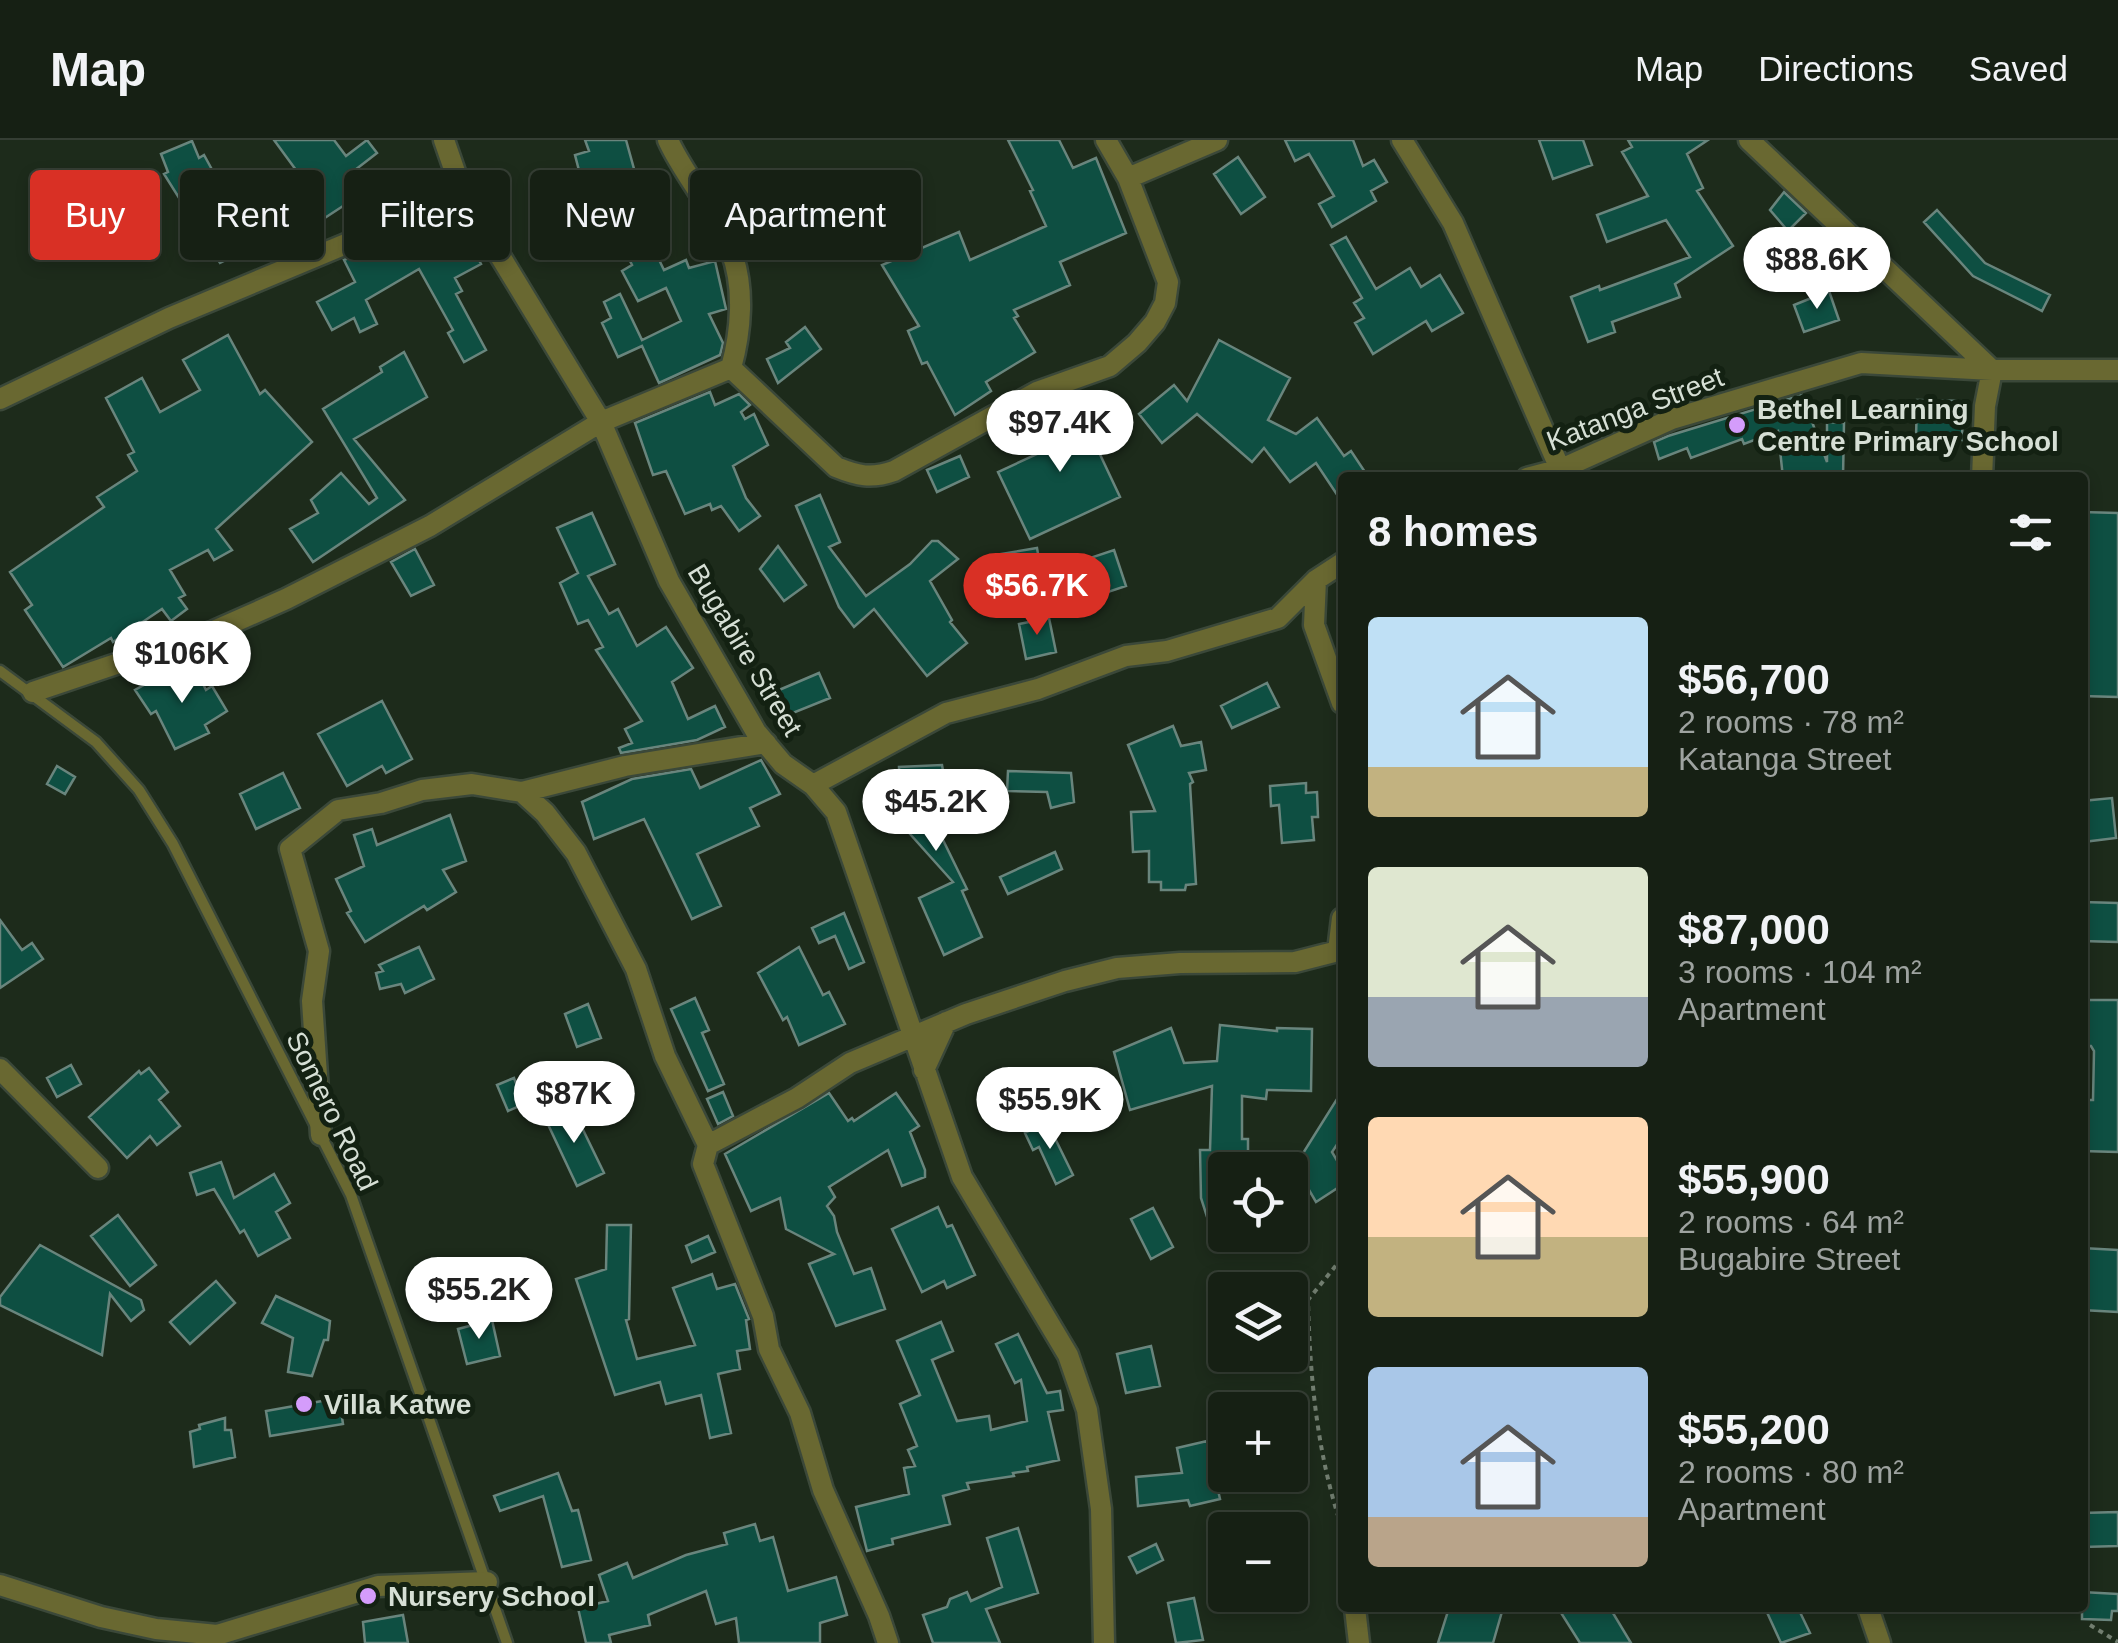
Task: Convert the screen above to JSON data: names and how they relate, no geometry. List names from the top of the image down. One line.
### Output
{"streets":{"street":["Katanga Street","Bugabire Street"],"lane":["Somero Road"]},"places":["Bethel Learning Centre Primary School","Villa Katwe","Nursery School"],"page":{"header":"Map","nav":["Map","Directions","Saved"],"chip":["Buy","Rent","Filters","New","Apartment"],"price":["$88.6K","$97.4K","$56.7K","$106K","$45.2K","$87K","$55.9K","$55.2K"],"heading":"8 homes","list":[{"name":"$56,700","note":"2 rooms · 78 m² · Katanga Street"},{"name":"$87,000","note":"3 rooms · 104 m² · Apartment"},{"name":"$55,900","note":"2 rooms · 64 m² · Bugabire Street"},{"name":"$55,200","note":"2 rooms · 80 m² · Apartment"}],"map_buttons":["+","−"]}}
